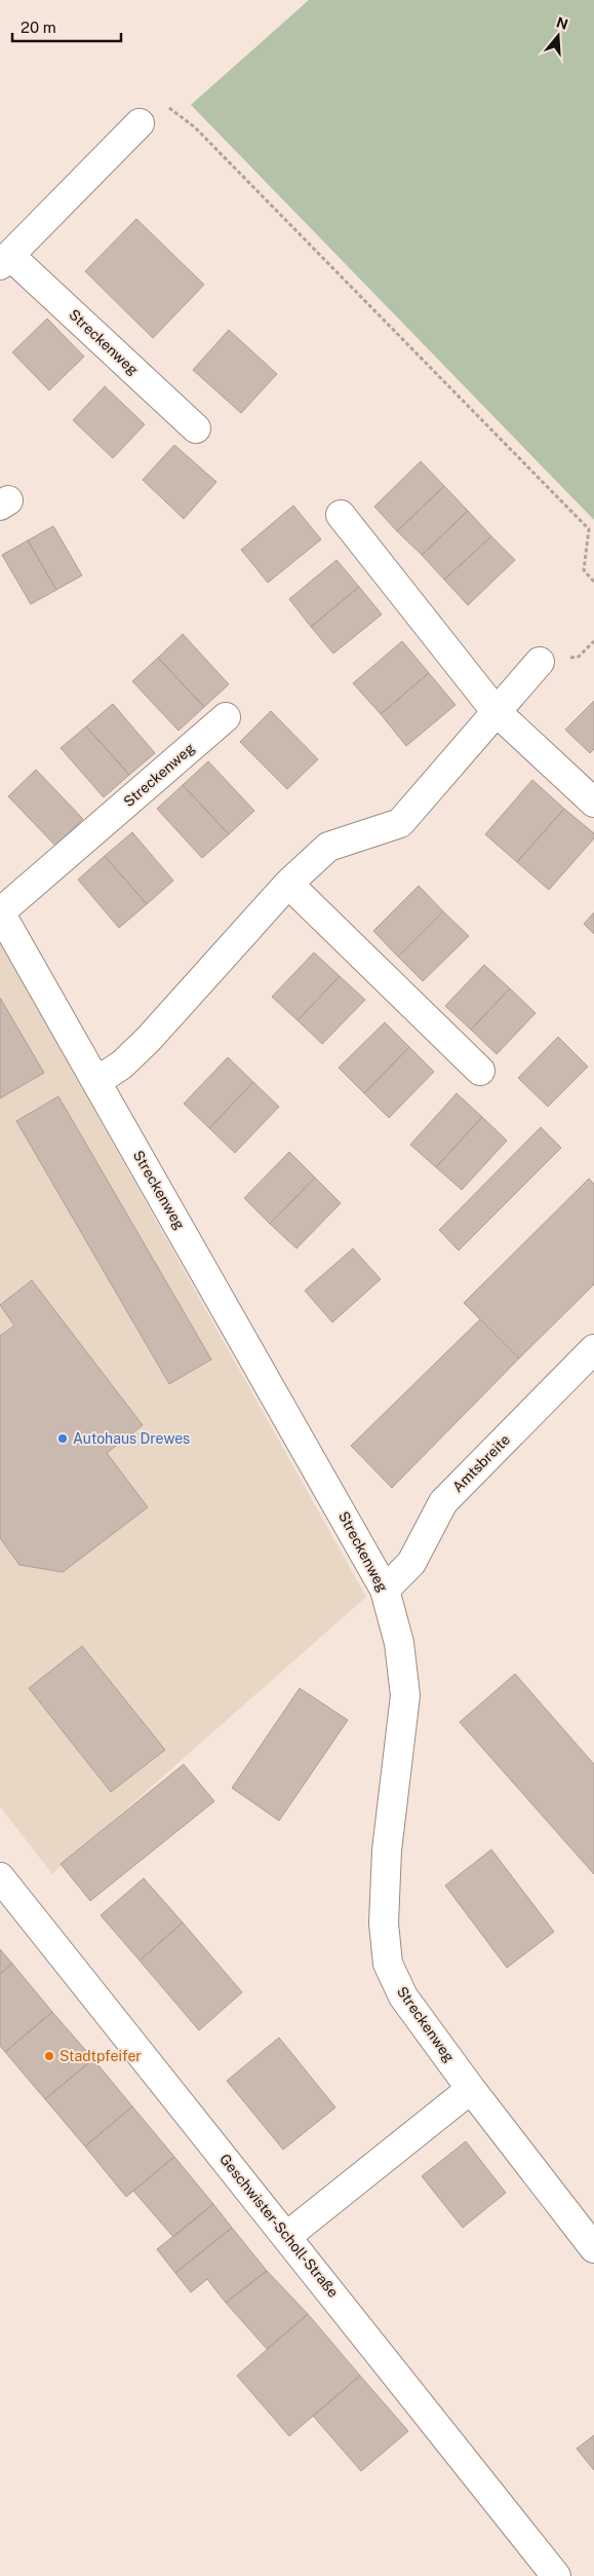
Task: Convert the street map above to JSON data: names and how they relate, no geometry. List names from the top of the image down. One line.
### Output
{"streets":{"street":["Streckenweg","Amtsbreite","Geschwister-Scholl-Straße"]},"crossings":[["Streckenweg","Amtsbreite"]],"places":["Autohaus Drewes","Stadtpfeifer"],"scale_bar":"20 m","north":"top"}
